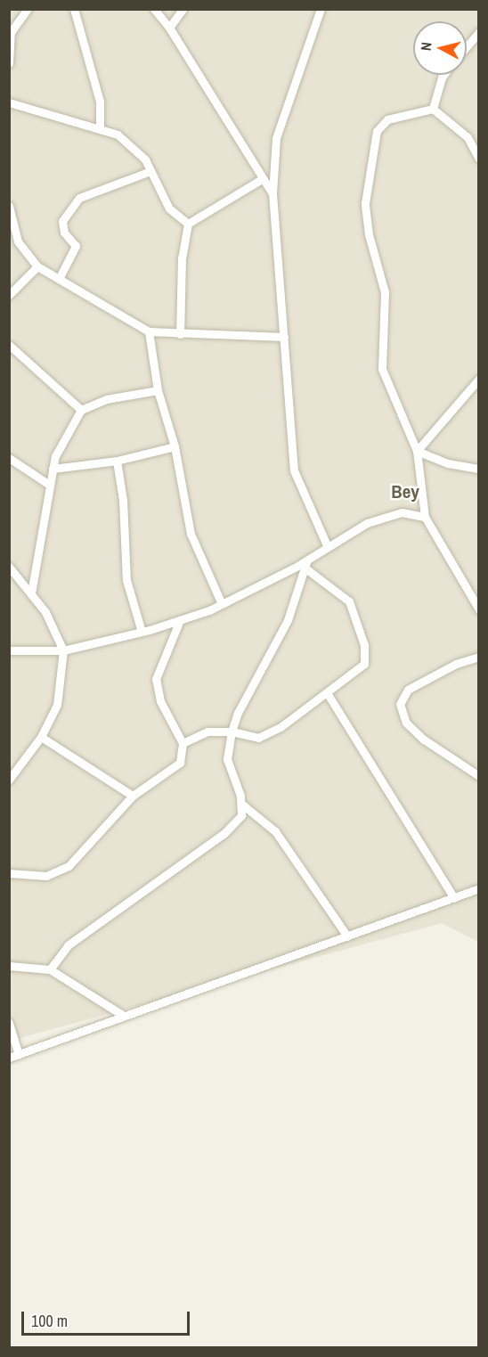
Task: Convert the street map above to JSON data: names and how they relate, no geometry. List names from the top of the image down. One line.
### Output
{"districts":["Bey"],"scale_bar":"100 m","north":"left"}
